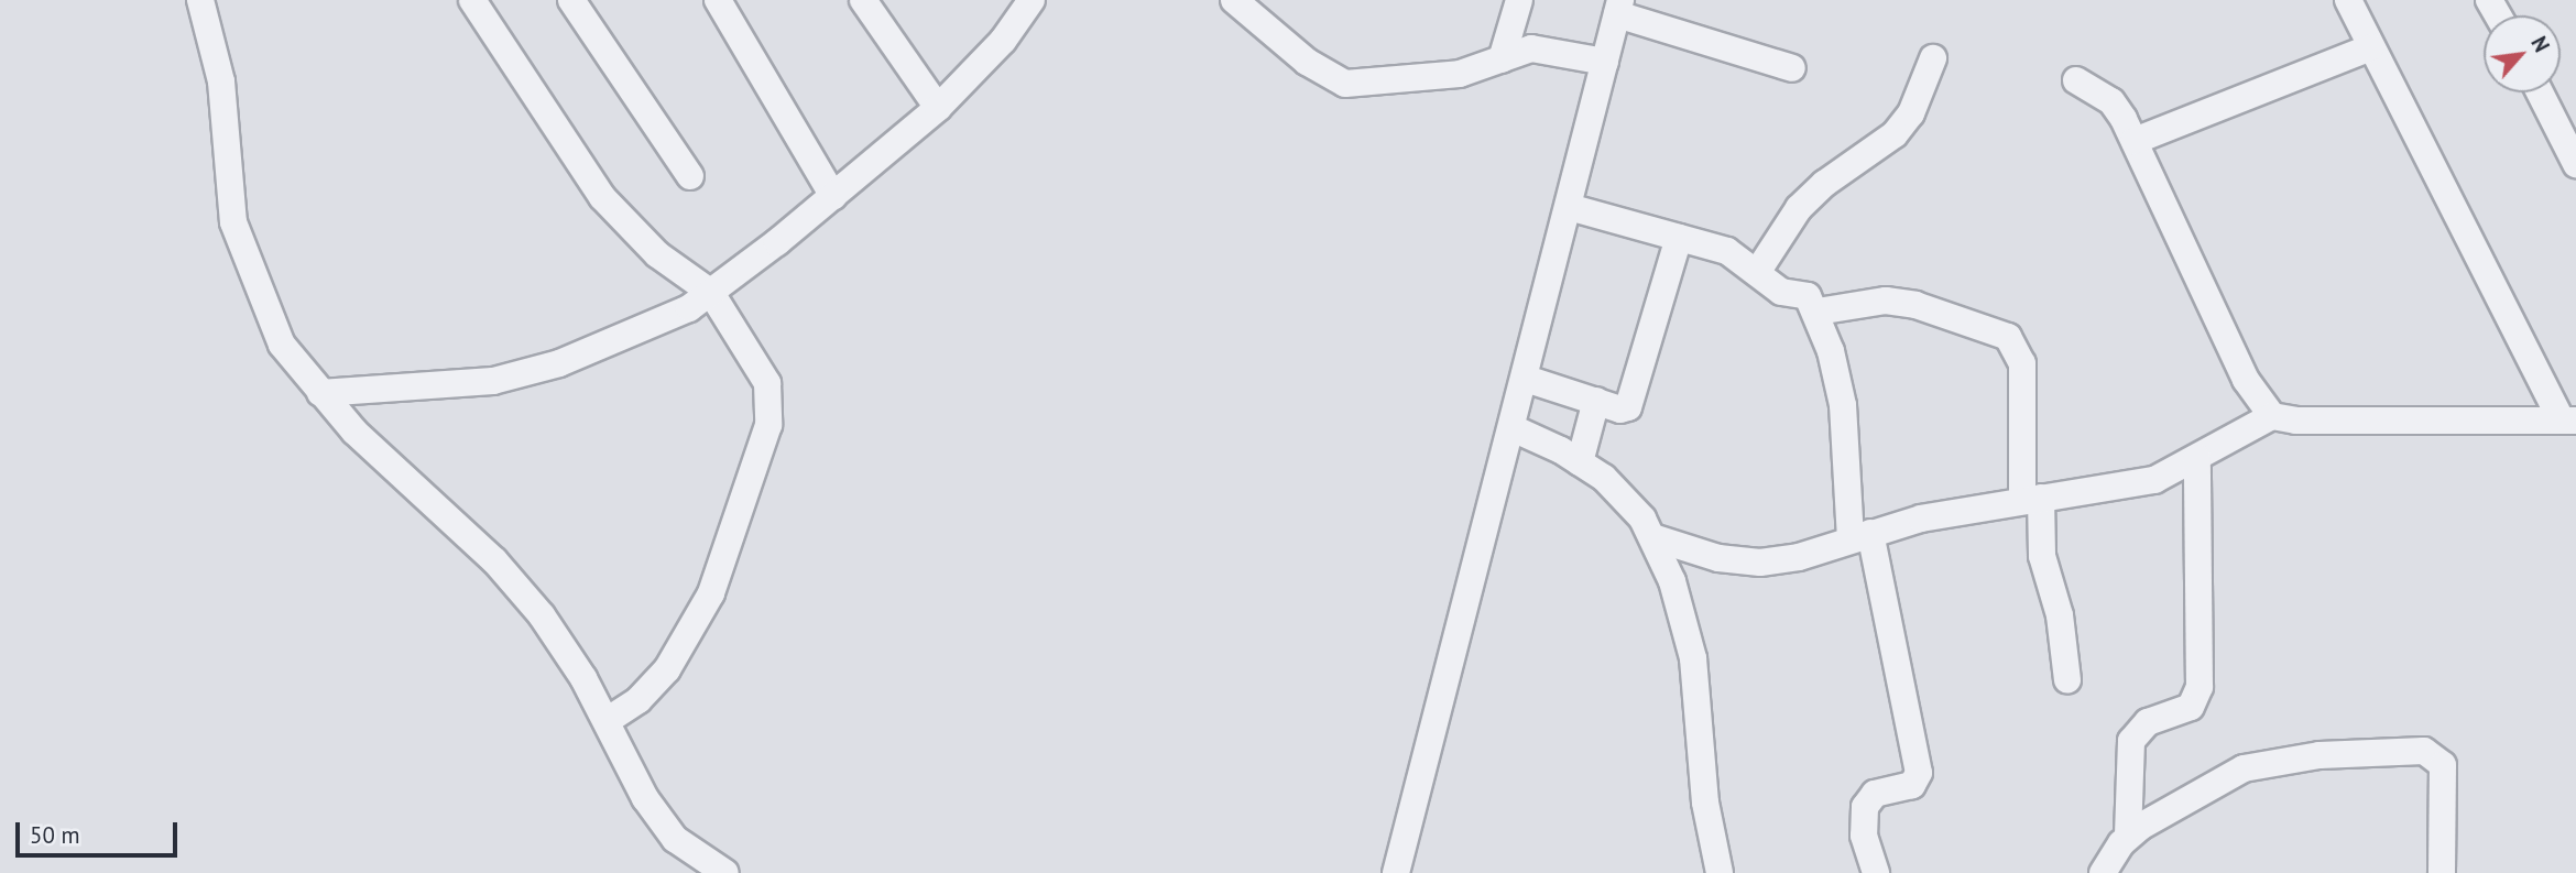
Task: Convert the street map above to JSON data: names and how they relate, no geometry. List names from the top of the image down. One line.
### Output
{"scale_bar":"50 m","north":"top right"}
